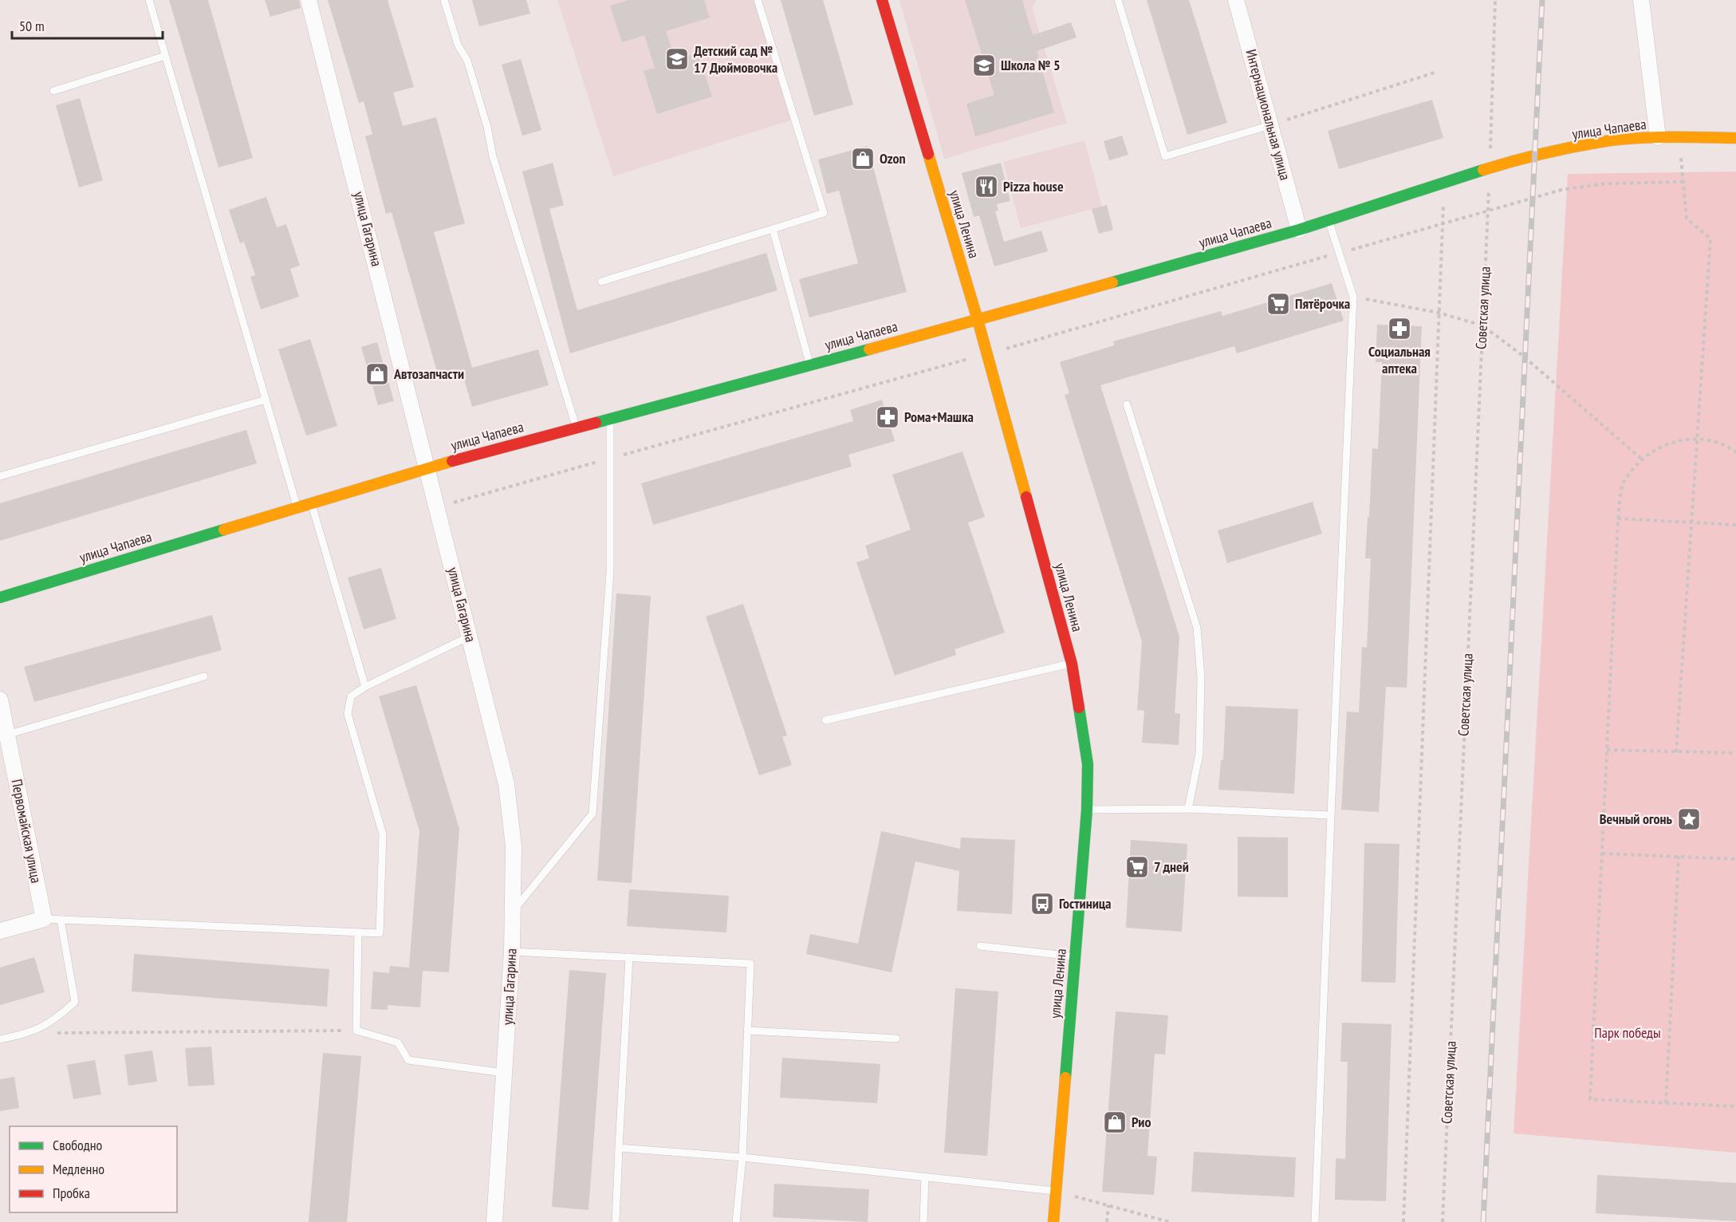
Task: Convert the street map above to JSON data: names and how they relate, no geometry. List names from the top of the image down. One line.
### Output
{"streets":{"main road":["улица Чапаева","улица Ленина"],"street":["Интернациональная улица","улица Гагарина","Первомайская улица"],"path":["Советская улица"]},"crossings":[["Интернациональная улица","улица Чапаева"],["улица Чапаева","улица Ленина"],["улица Чапаева","улица Гагарина"],["улица Чапаева","Советская улица"]],"parks":["Парк победы"],"places":{"school or university":["Детский сад № 17 Дюймовочка","Школа № 5"],"shop":["Ozon","Автозапчасти","Рио"],"restaurant":["Pizza house"],"supermarket":["Пятёрочка","7 дней"],"pharmacy":["Социальная аптека","Рома+Машка"],"place":["Вечный огонь"],"bus stop":["Гостиница"]},"legend":["Свободно","Медленно","Пробка"],"scale_bar":"50 m"}
